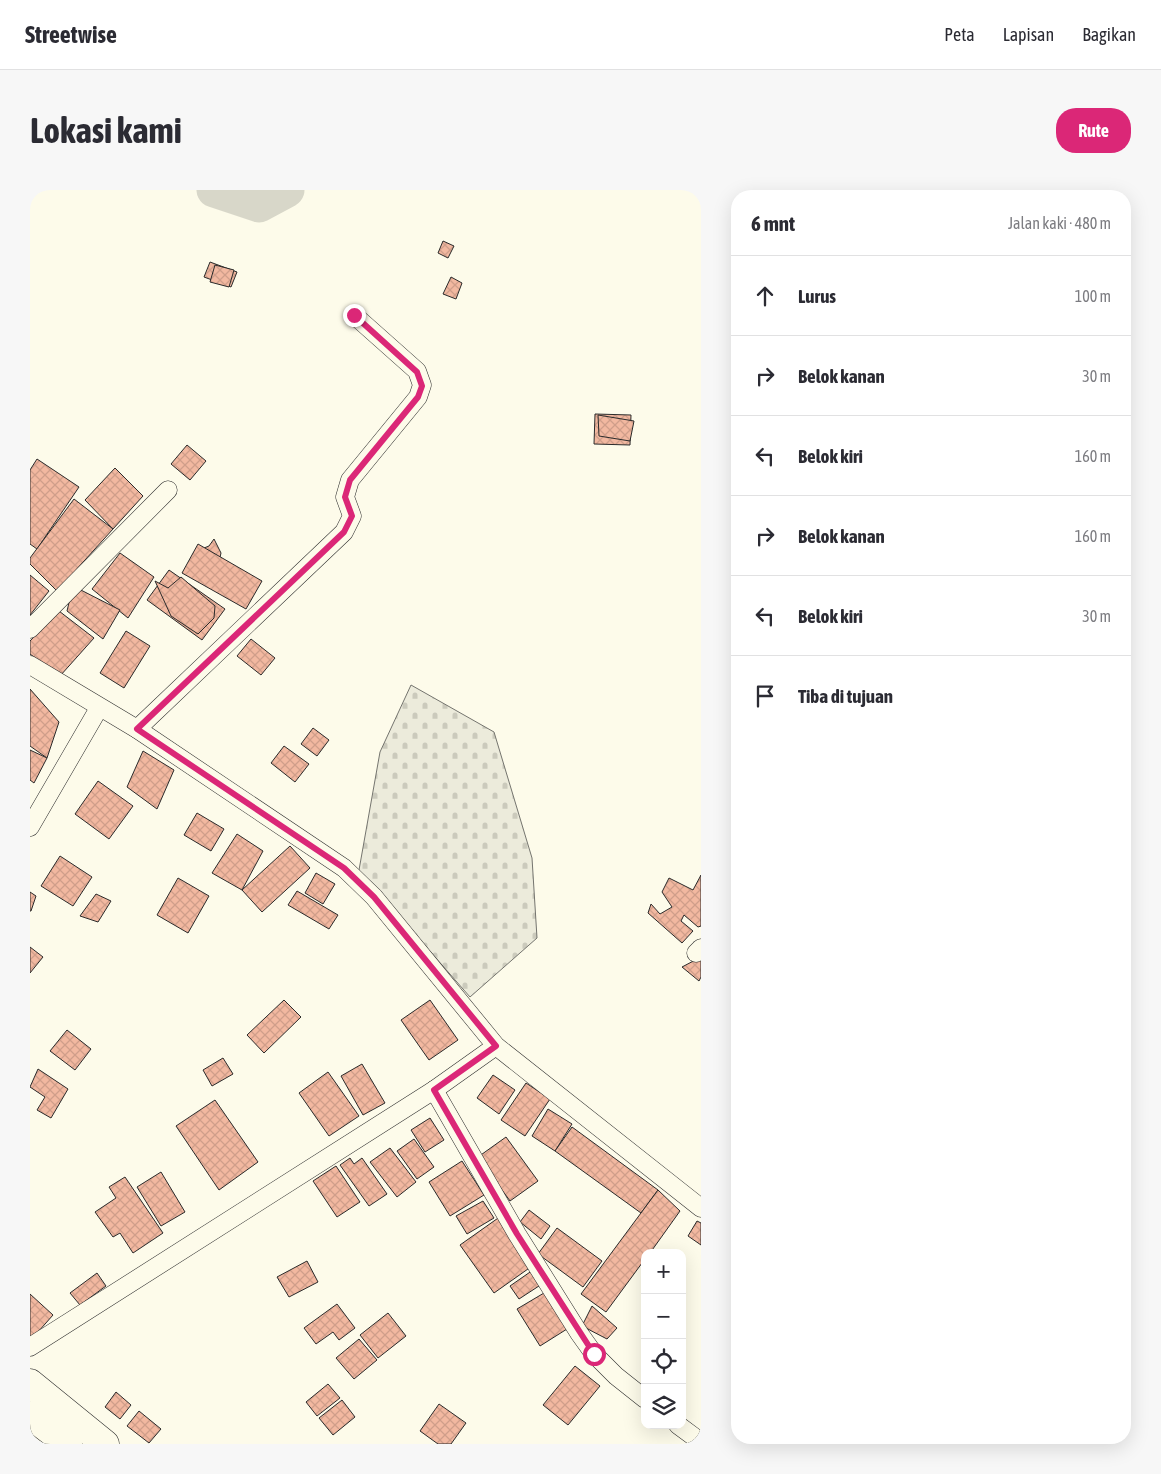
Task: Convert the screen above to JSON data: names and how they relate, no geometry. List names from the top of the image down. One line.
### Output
{"page":{"header":"Streetwise","nav":["Peta","Lapisan","Bagikan"],"buttons":"Rute","title":"Lokasi kami","heading":["6 mnt","Jalan kaki · 480 m"],"list":[["Lurus","100 m"],["Belok kanan","30 m"],["Belok kiri","160 m"],["Belok kanan","160 m"],["Belok kiri","30 m"],"Tiba di tujuan"],"map_buttons":["+","−"]}}
